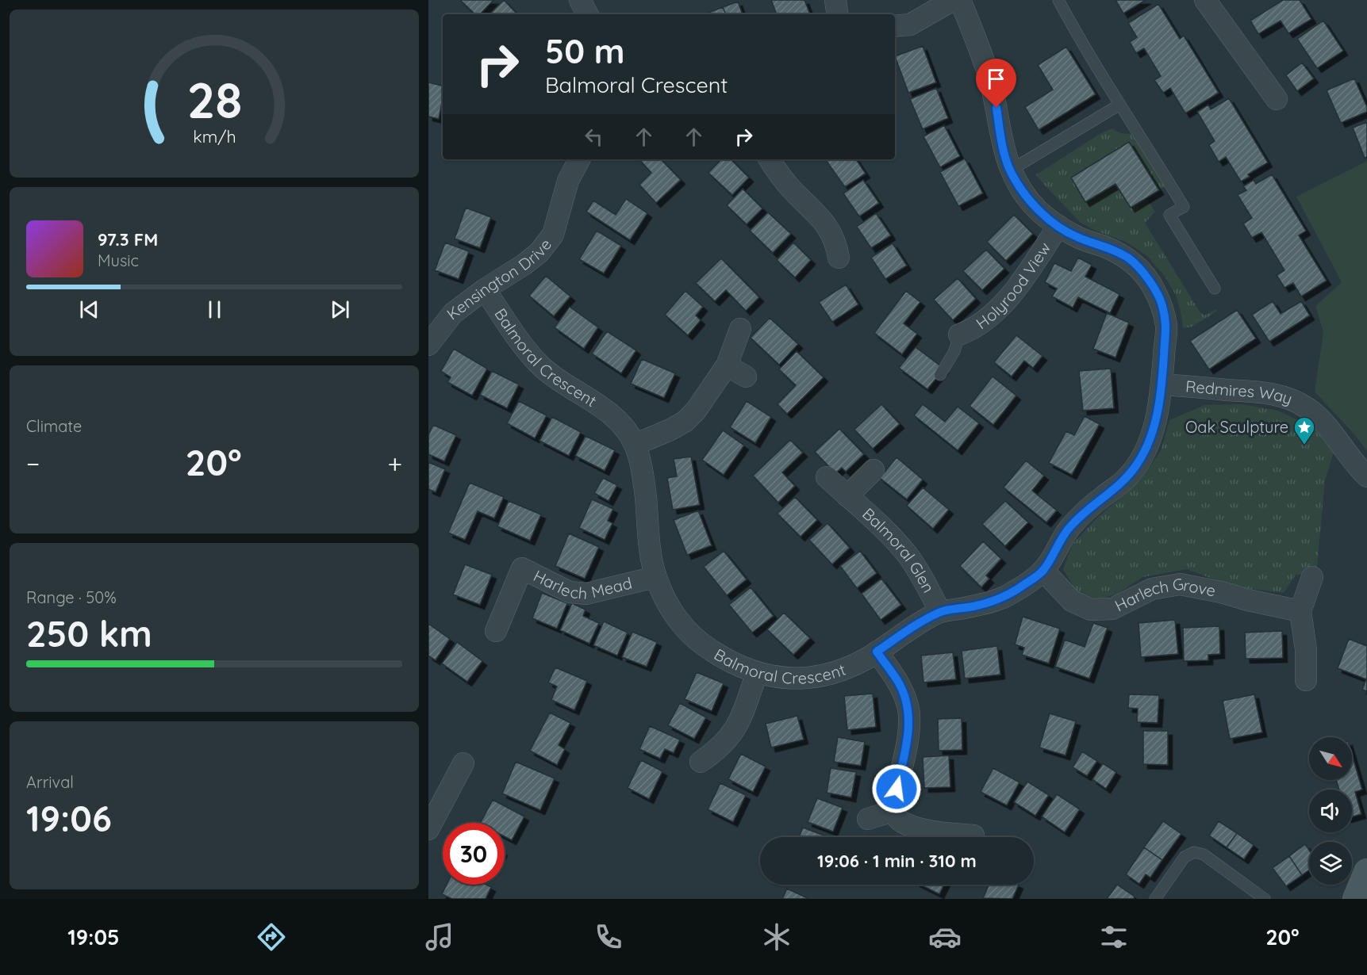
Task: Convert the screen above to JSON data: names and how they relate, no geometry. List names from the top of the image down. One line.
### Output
{"streets":{"street":["Kensington Drive","Holyrood View","Balmoral Crescent","Redmires Way","Balmoral Glen","Harlech Mead","Harlech Grove"]},"crossings":[["Kensington Drive","Balmoral Crescent"],["Holyrood View","Balmoral Crescent"],["Balmoral Crescent","Redmires Way"],["Balmoral Crescent","Balmoral Glen"],["Balmoral Crescent","Harlech Mead"],["Balmoral Crescent","Harlech Grove"]],"places":{"place":["Oak Sculpture"]},"north":"bottom right","page":{"turn":["50 m","Balmoral Crescent"],"song":["97.3 FM","Music"],"tile":["Climate",["Range · 50%","250 km"],["Arrival","19:06"]],"heat":["−","20°","+"],"limit":"30","trip":"19:06 · 1 min · 310 m","tabs":["19:05","20°"],"gauge":["28","km/h"]}}
